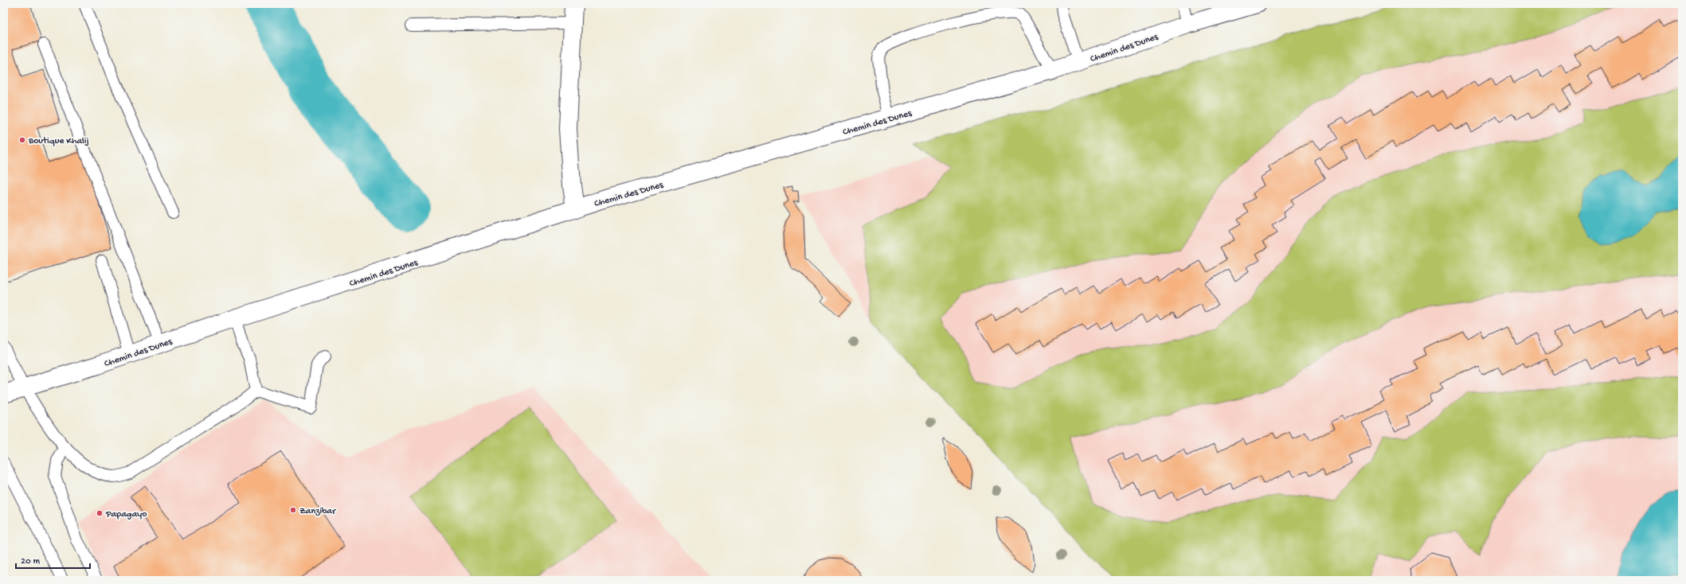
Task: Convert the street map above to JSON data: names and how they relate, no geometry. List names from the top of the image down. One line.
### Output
{"streets":{"street":["Chemin des Dunes"]},"places":["Boutique Khalij","Zanzibar","Papagayo"],"scale_bar":"20 m"}
